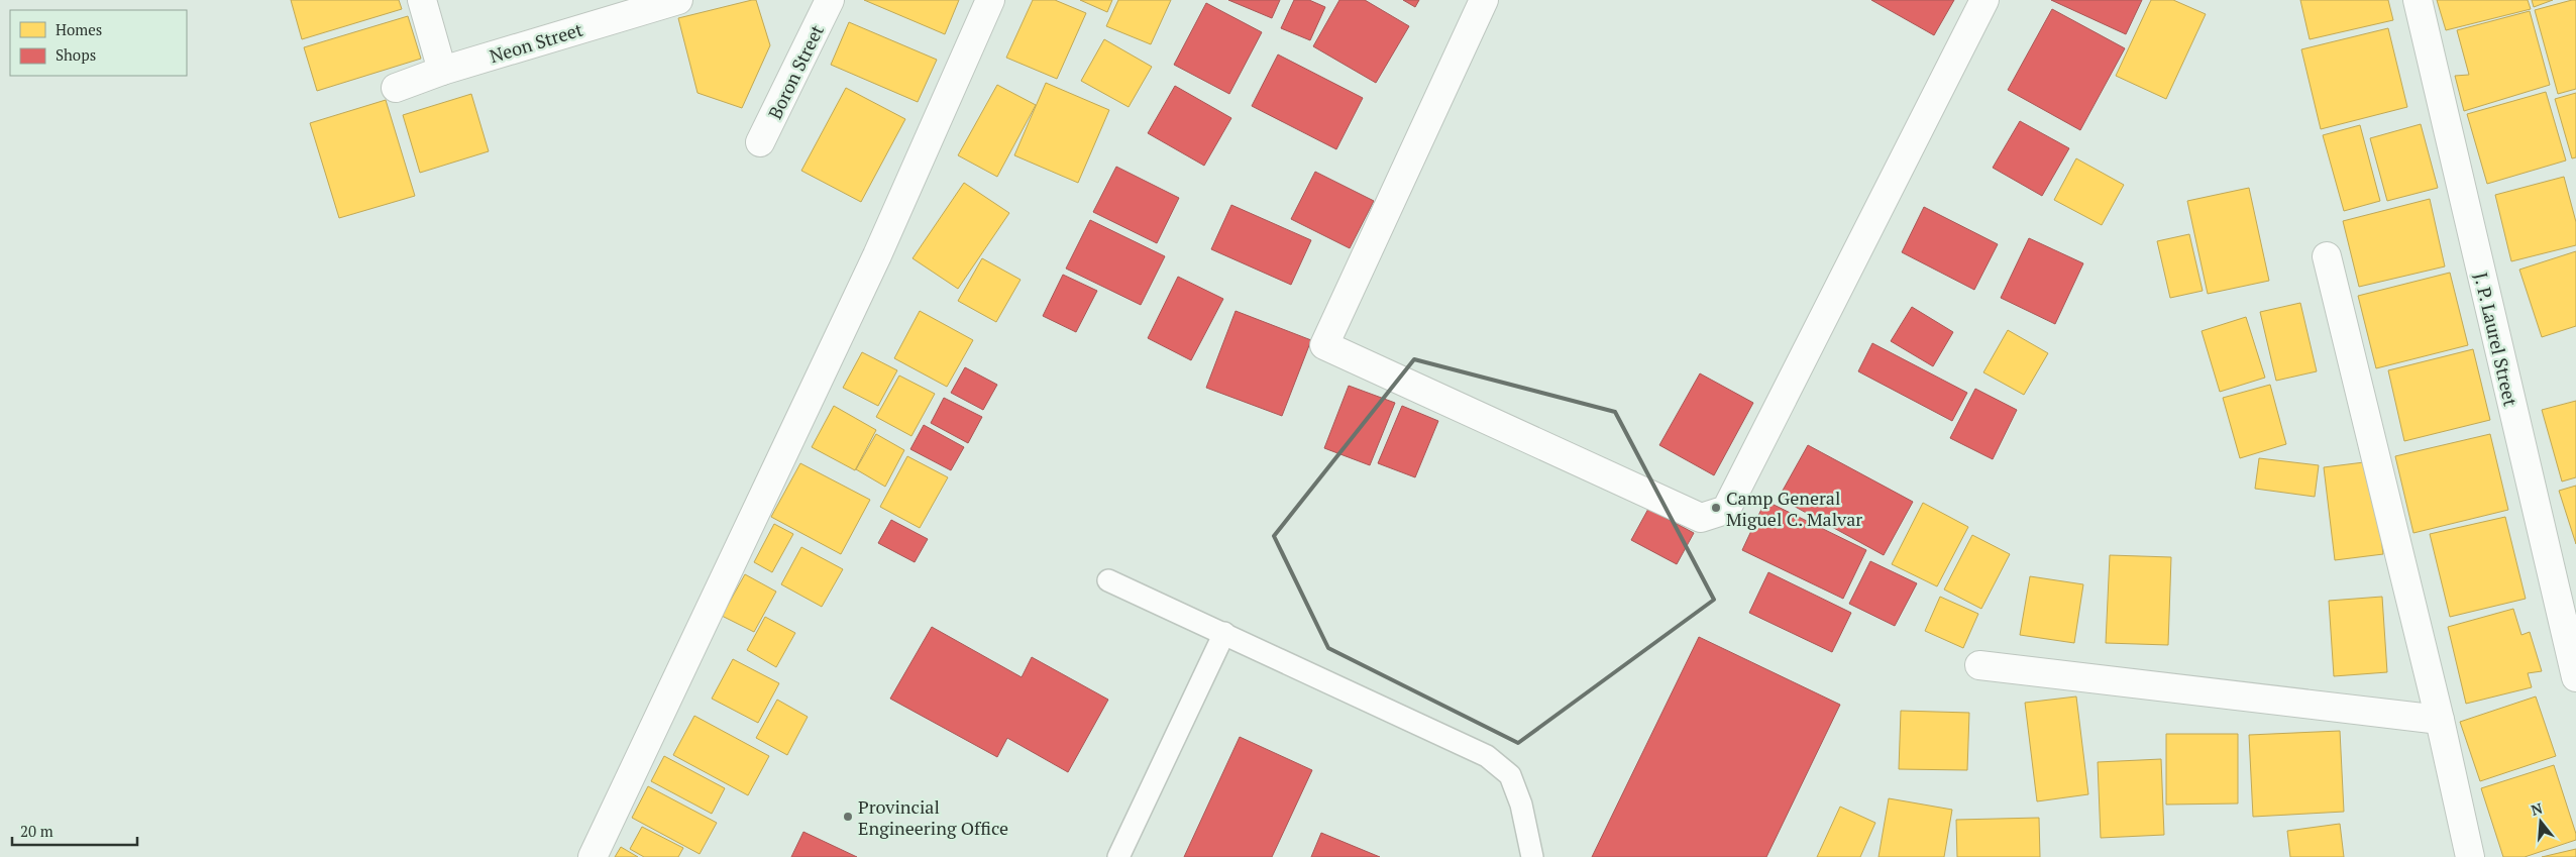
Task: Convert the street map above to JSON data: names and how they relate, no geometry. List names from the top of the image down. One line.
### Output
{"streets":{"street":["Neon Street","Boron Street","J. P. Laurel Street"]},"places":["Camp General Miguel C. Malvar","Provincial Engineering Office"],"legend":["Homes","Shops"],"scale_bar":"20 m","north":"top"}
